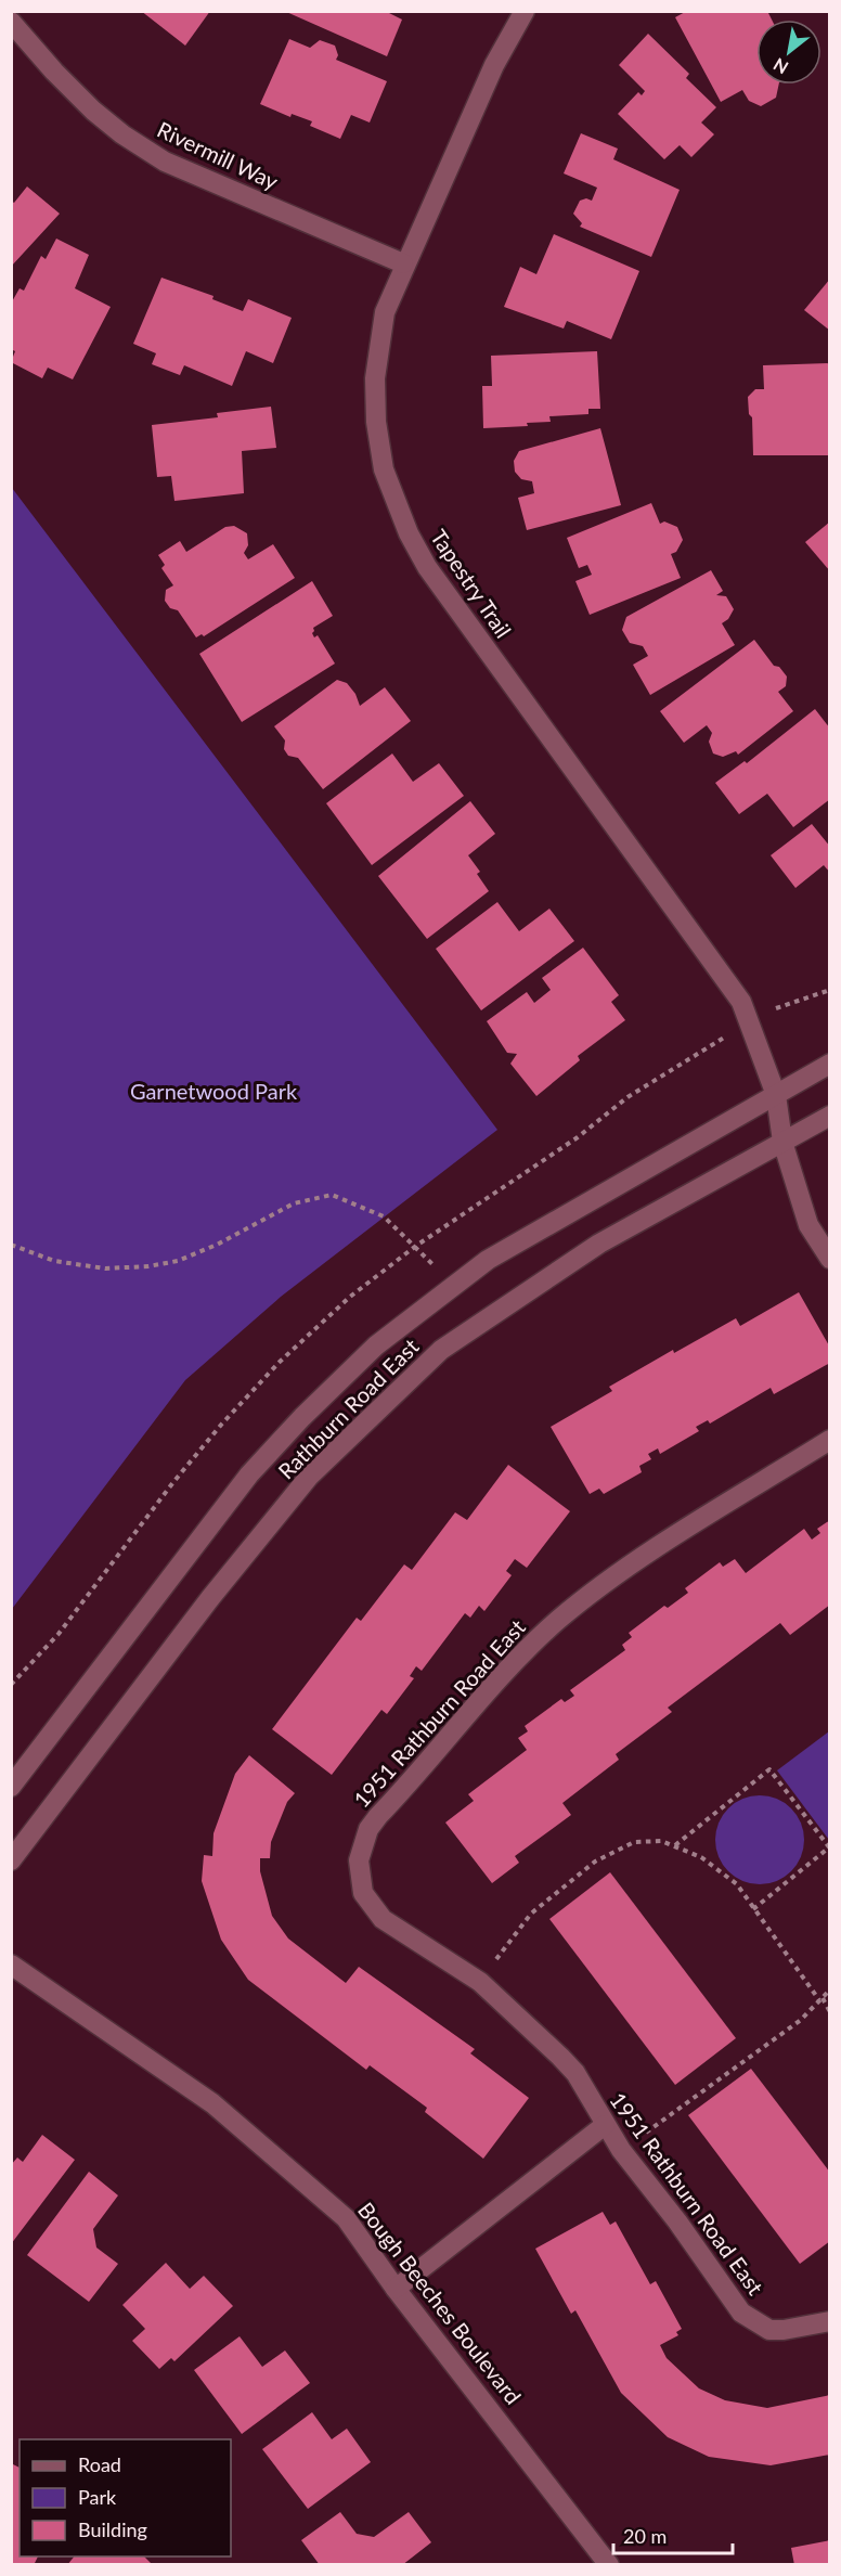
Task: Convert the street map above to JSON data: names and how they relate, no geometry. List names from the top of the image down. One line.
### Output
{"streets":{"street":["Rivermill Way","Tapestry Trail","Rathburn Road East","1951 Rathburn Road East","Bough Beeches Boulevard"]},"crossings":[["Rivermill Way","Tapestry Trail"],["Tapestry Trail","Rathburn Road East"]],"parks":["Garnetwood Park"],"legend":["Road","Park","Building"],"scale_bar":"20 m","north":"bottom left"}
